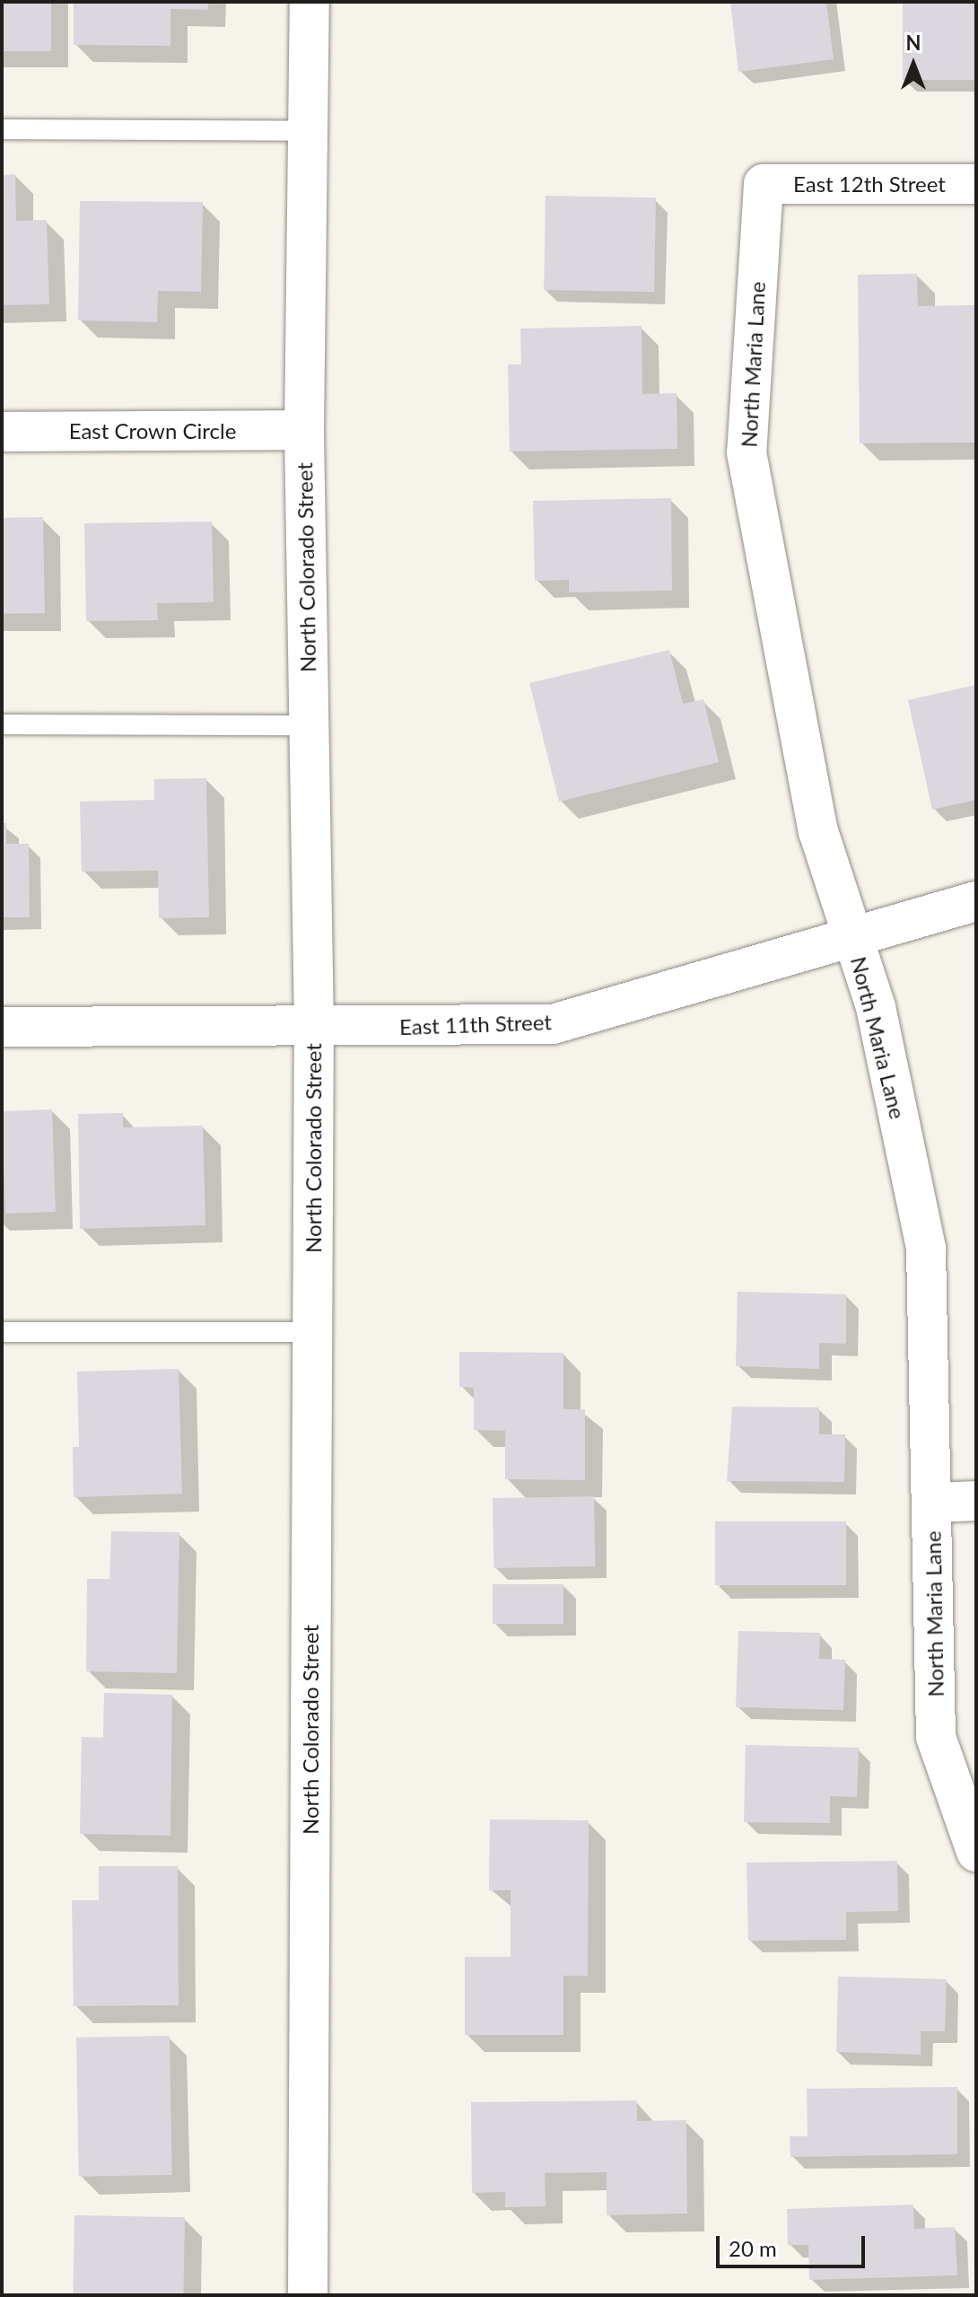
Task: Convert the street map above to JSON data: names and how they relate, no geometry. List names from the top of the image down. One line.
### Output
{"streets":{"street":["East 12th Street","North Maria Lane","East Crown Circle","North Colorado Street","East 11th Street"]},"crossings":[["East 12th Street","North Maria Lane"],["North Maria Lane","East 11th Street"],["East Crown Circle","North Colorado Street"],["North Colorado Street","East 11th Street"]],"scale_bar":"20 m","north":"top"}
